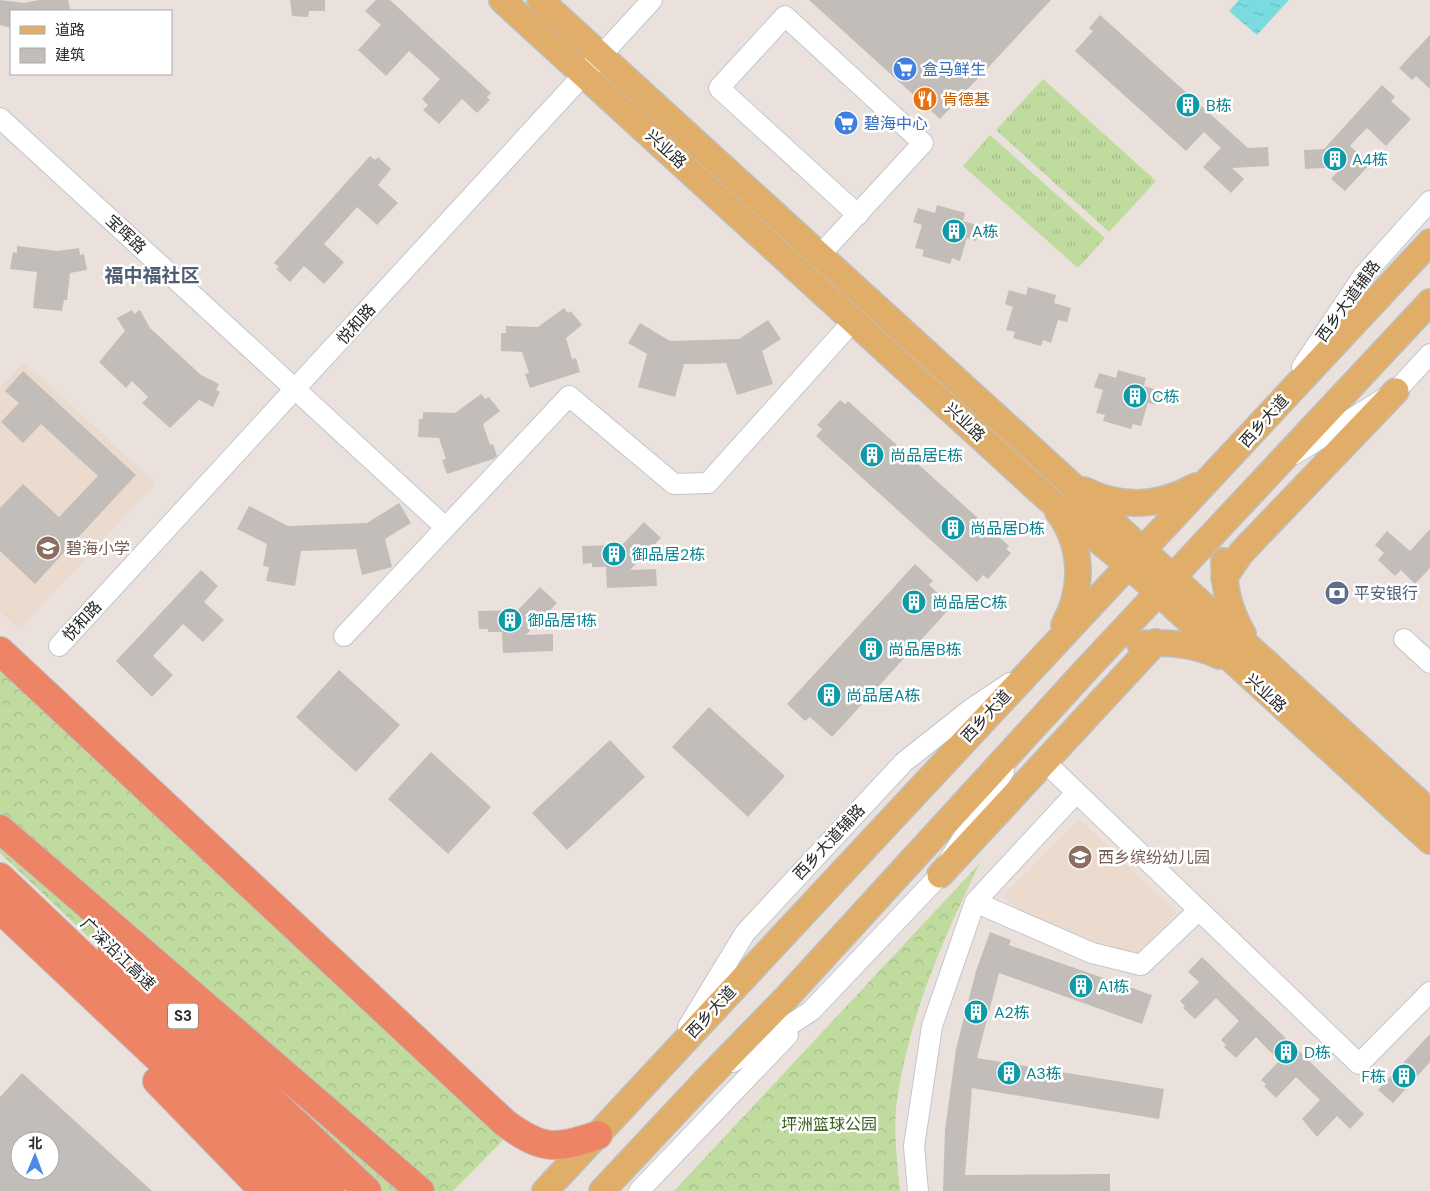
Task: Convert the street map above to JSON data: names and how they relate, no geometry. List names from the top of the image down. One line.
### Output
{"streets":{"highway":["广深沿江高速","S3"],"main road":["兴业路","西乡大道"],"street":["宝晖路","西乡大道辅路","悦和路"]},"crossings":[["兴业路","悦和路"],["兴业路","西乡大道"],["宝晖路","悦和路"],["西乡大道辅路","西乡大道"]],"districts":["福中福社区"],"parks":["坪洲篮球公园"],"places":{"supermarket":["盒马鲜生","碧海中心"],"restaurant":["肯德基"],"building":["B栋","A4栋","A栋","C栋","尚品居E栋","尚品居D栋","御品居2栋","尚品居C栋","御品居1栋","尚品居B栋","尚品居A栋","A1栋","A2栋","D栋","A3栋","F栋"],"school or university":["碧海小学","西乡缤纷幼儿园"],"bank":["平安银行"]},"legend":["道路","建筑"],"north":"top"}
